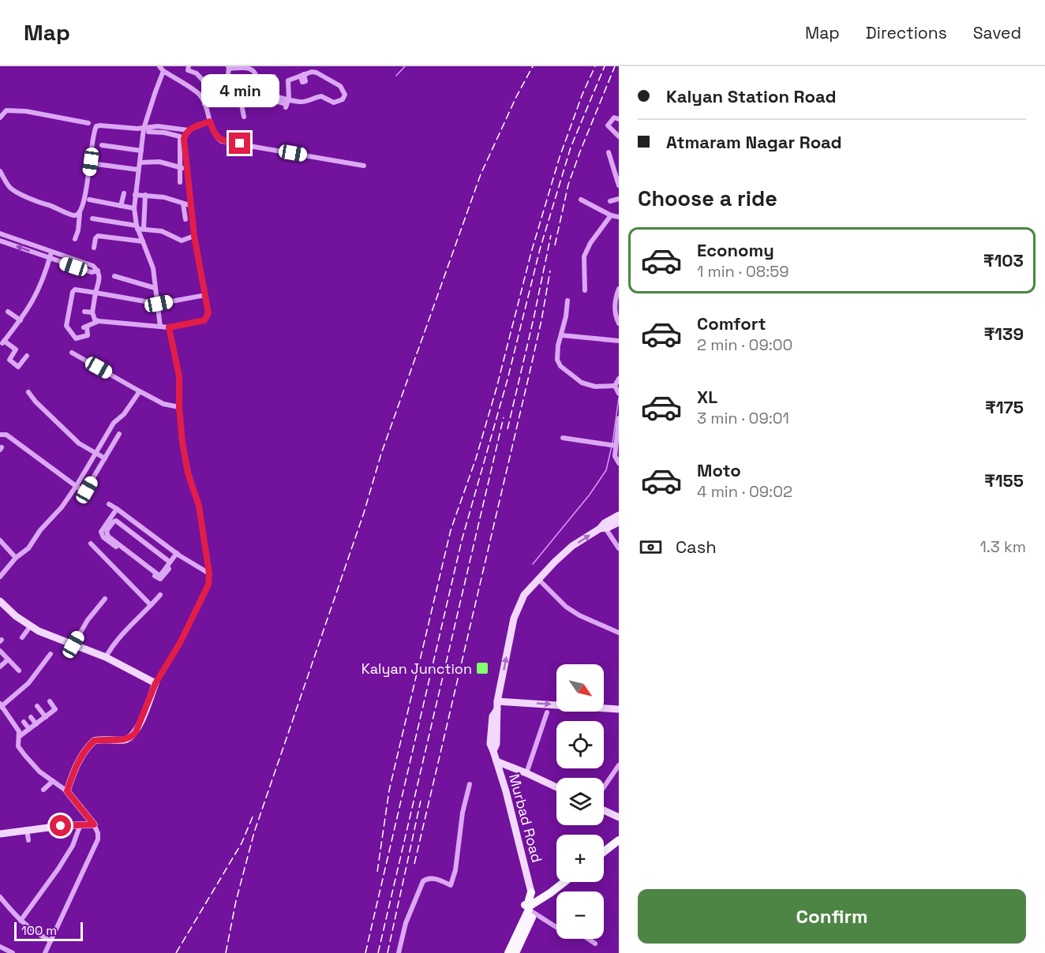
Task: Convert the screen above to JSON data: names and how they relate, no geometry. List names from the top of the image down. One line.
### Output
{"streets":{"street":["Murbad Road"]},"one_way":["Murbad Road"],"places":{"transit":["Kalyan Junction"]},"scale_bar":"100 m","north":"bottom right","page":{"header":"Map","nav":["Map","Directions","Saved"],"banner":["Kalyan Station Road","Atmaram Nagar Road"],"bubble":"4 min","heading":"Choose a ride","list":[{"name":"Economy","note":"1 min · 08:59","value":"₹103"},{"name":"Comfort","note":"2 min · 09:00","value":"₹139"},{"name":"XL","note":"3 min · 09:01","value":"₹175"},{"name":"Moto","note":"4 min · 09:02","value":"₹155"}],"pay":["Cash","1.3 km"],"map_buttons":["+","−"],"buttons":"Confirm","scale":"100 m"}}
